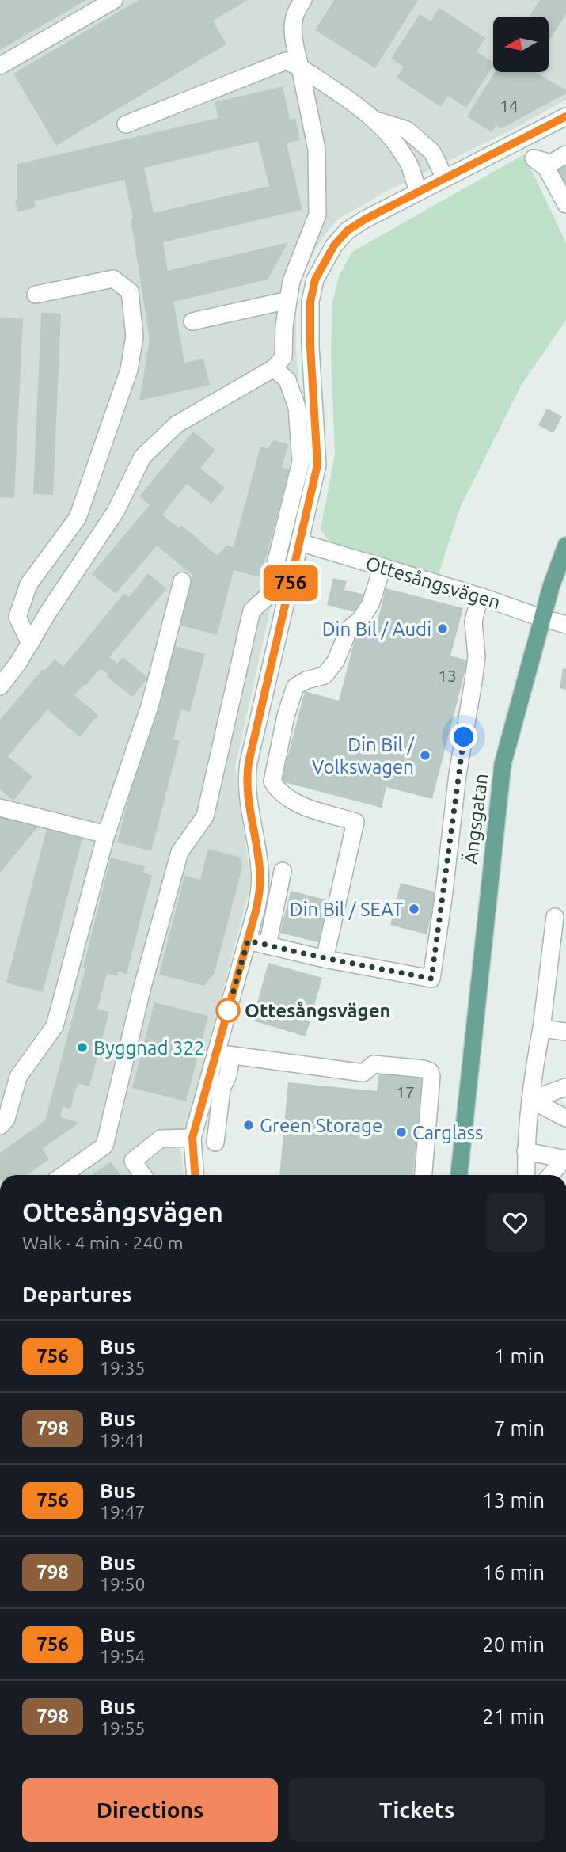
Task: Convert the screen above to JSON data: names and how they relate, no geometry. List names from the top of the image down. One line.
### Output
{"streets":{"main road":["Ängsgatan"],"street":["Ottesångsvägen"]},"crossings":[["Ottesångsvägen","Ängsgatan"]],"places":["Din Bil / Audi","Din Bil / Volkswagen","Din Bil / SEAT","Ottesångsvägen","Byggnad 322","Green Storage","Carglass"],"lines":["bus line 756"],"house_numbers":["14","13","17"],"north":"left","page":{"on_map":"756","heading":[["Ottesångsvägen","Walk · 4 min · 240 m"],"Departures"],"list":[{"mark":"756","name":"Bus","note":"19:35","value":"1 min"},{"mark":"798","name":"Bus","note":"19:41","value":"7 min"},{"mark":"756","name":"Bus","note":"19:47","value":"13 min"},{"mark":"798","name":"Bus","note":"19:50","value":"16 min"},{"mark":"756","name":"Bus","note":"19:54","value":"20 min"},{"mark":"798","name":"Bus","note":"19:55","value":"21 min"}],"buttons":["Directions","Tickets"]}}
